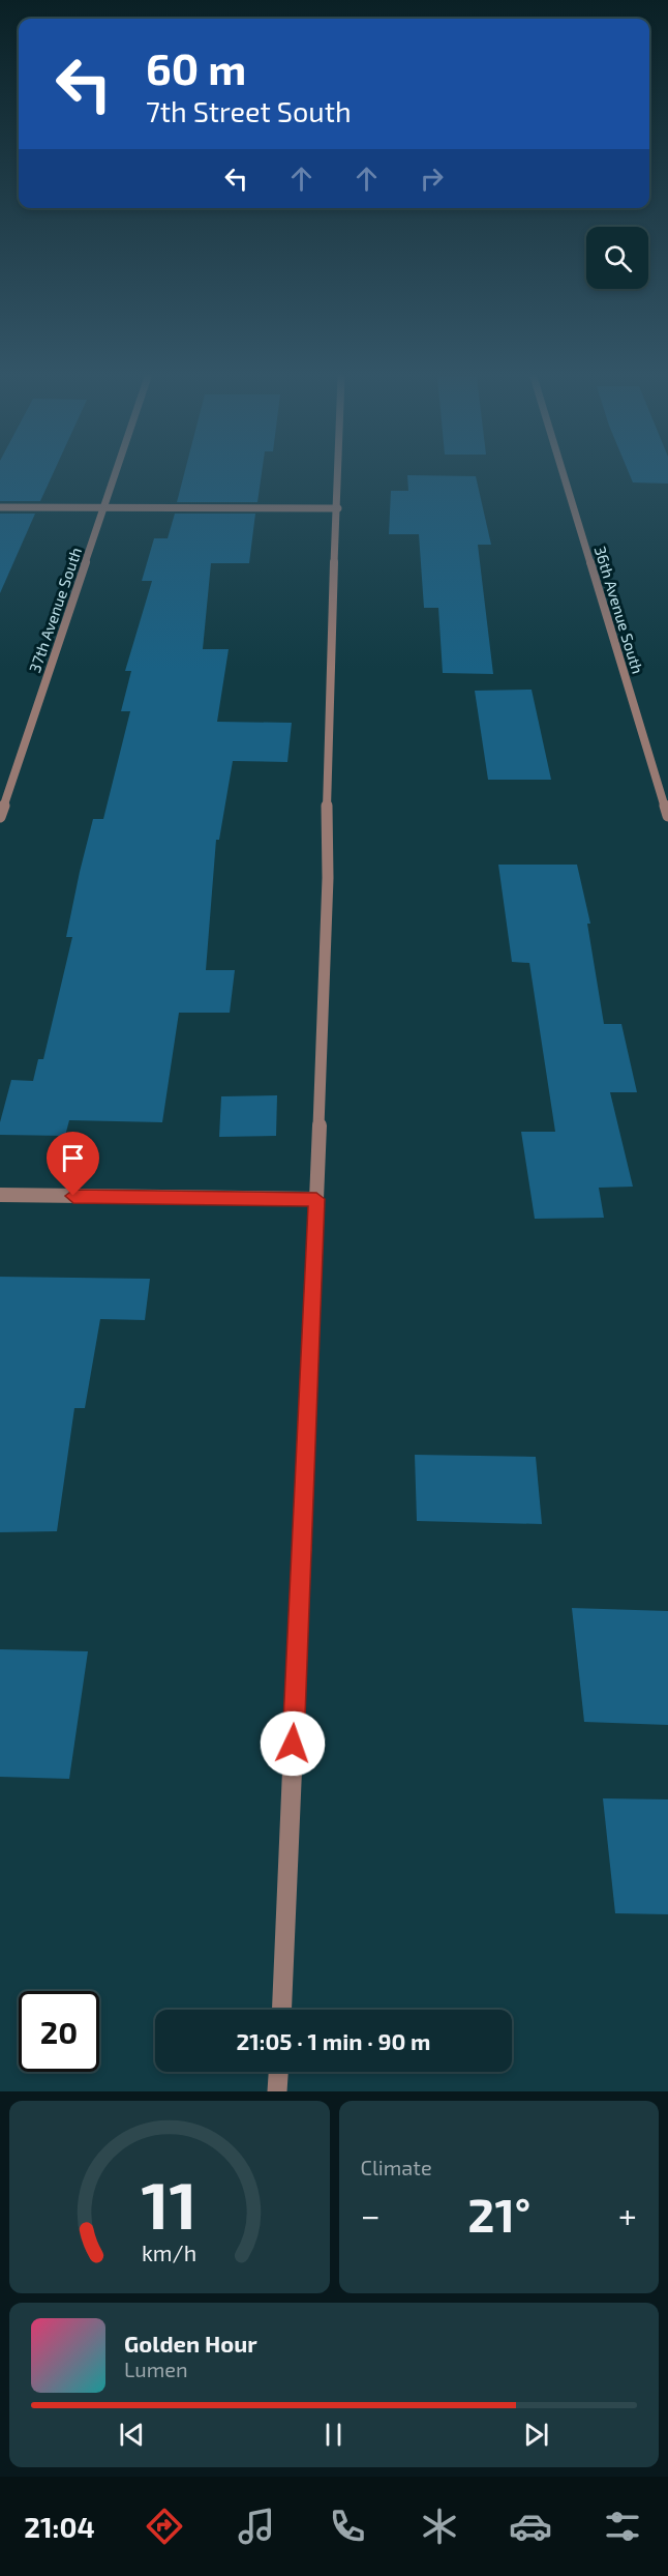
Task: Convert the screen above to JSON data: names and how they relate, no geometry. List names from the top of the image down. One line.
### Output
{"streets":{"street":["37th Avenue South","36th Avenue South"]},"page":{"turn":["60 m","7th Street South"],"limit":"20","trip":"21:05 · 1 min · 90 m","tile":"Climate","heat":["−","21°","+"],"song":["Golden Hour","Lumen"],"tabs":"21:04","gauge":["11","km/h"]}}
